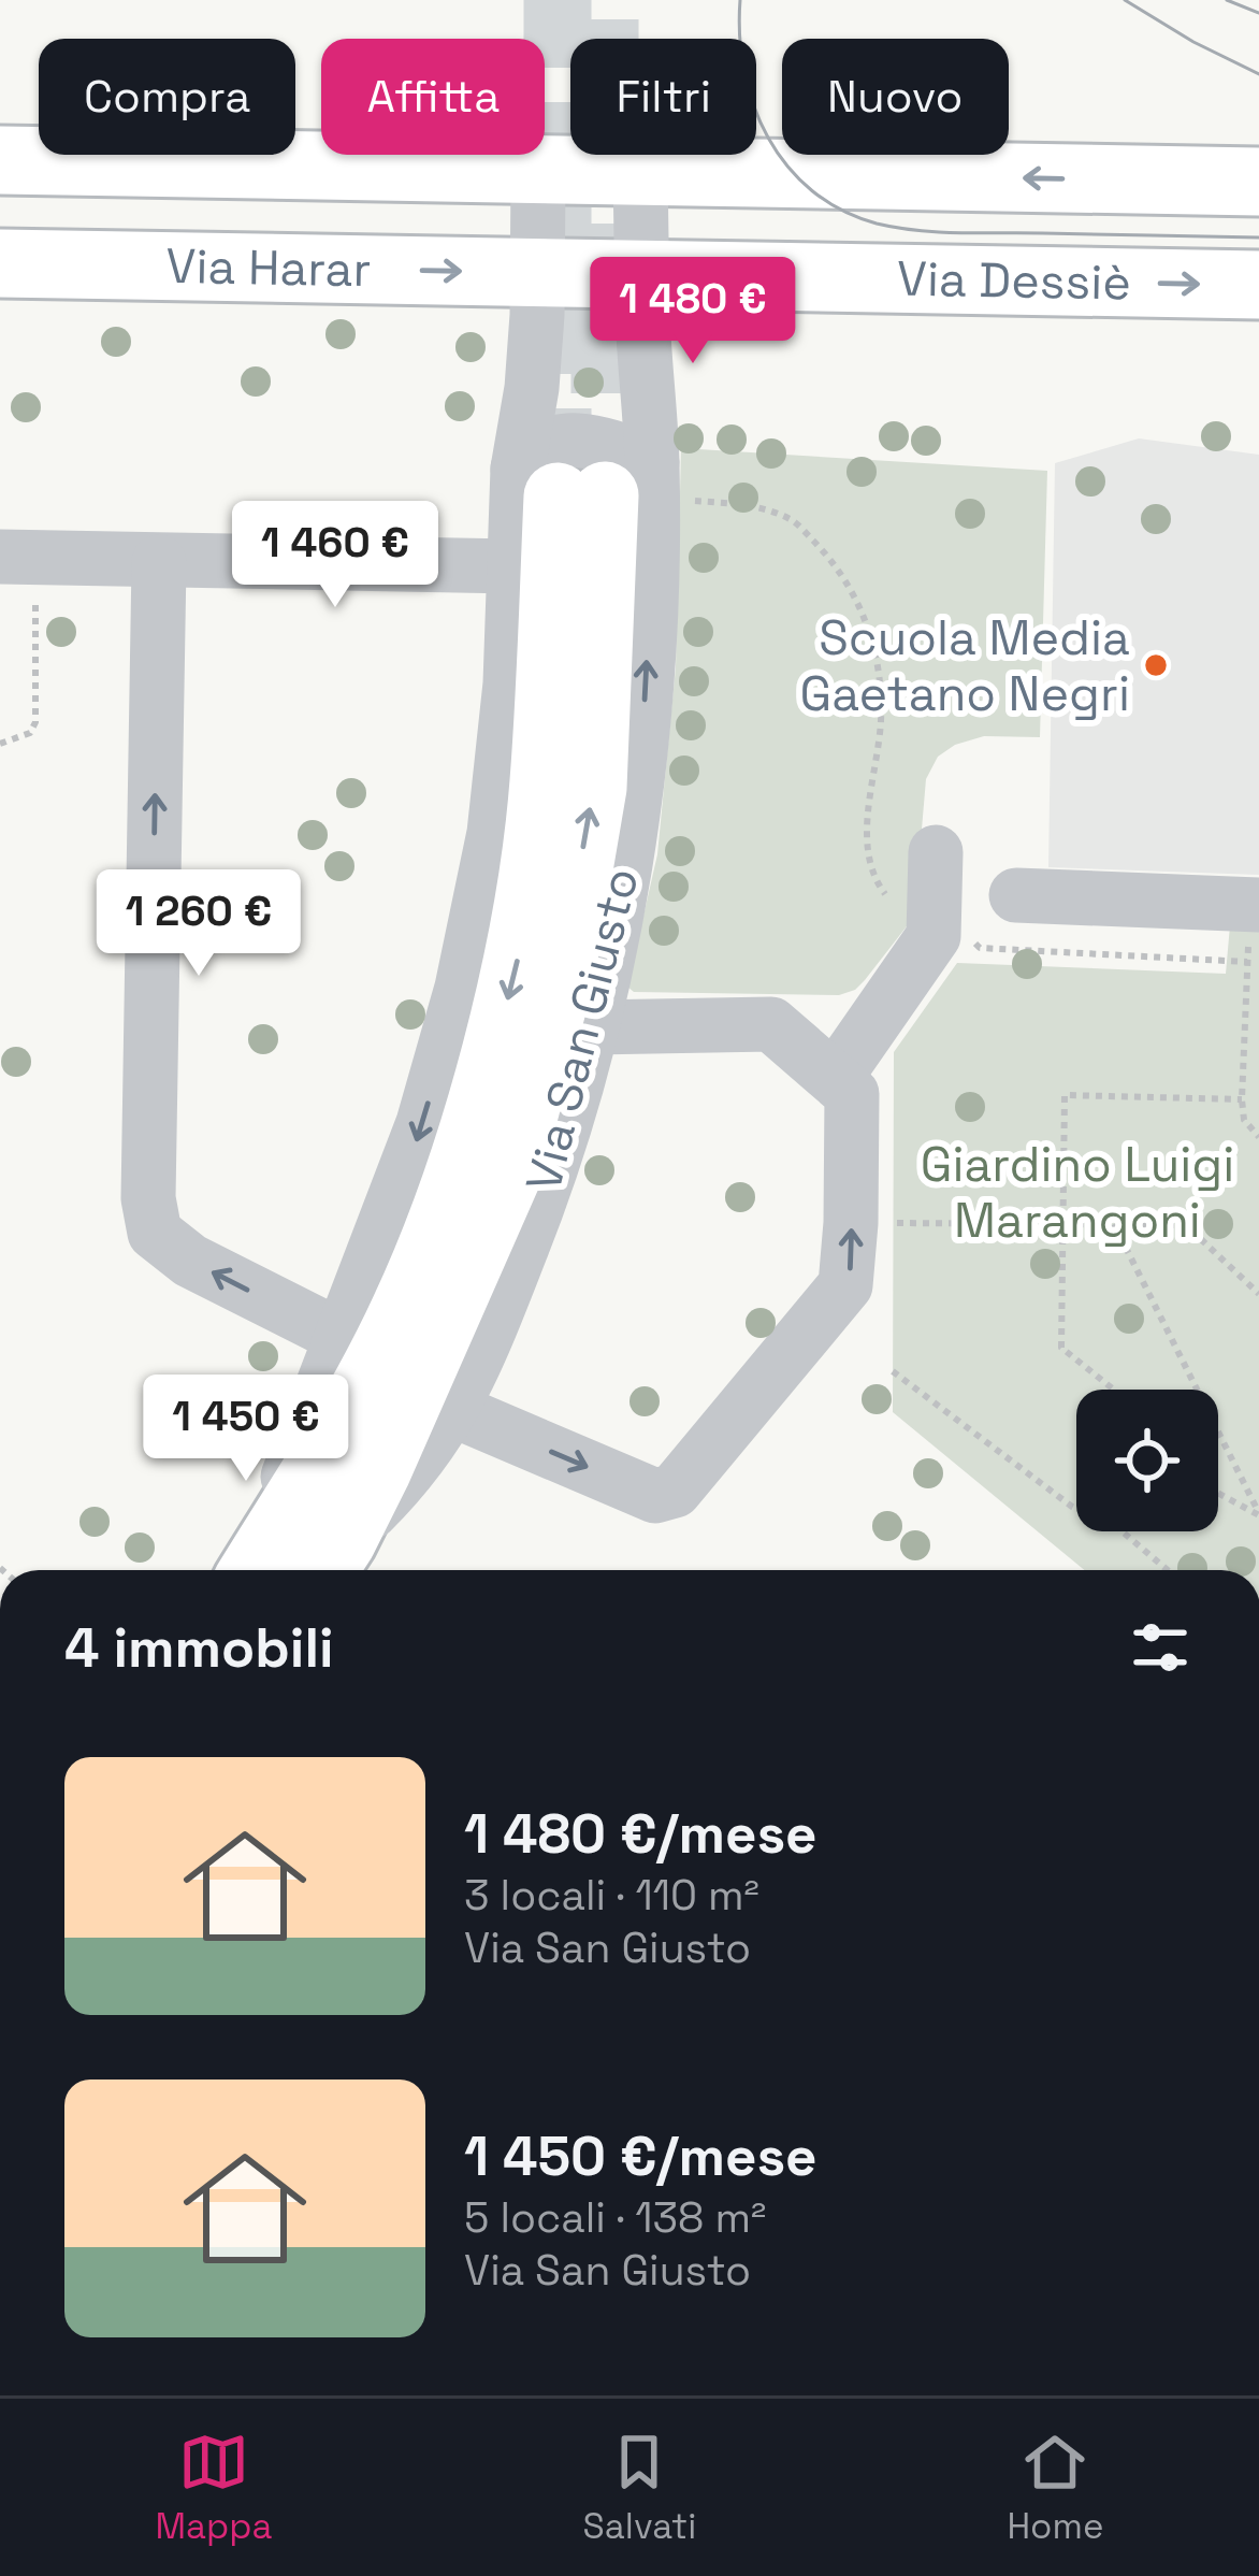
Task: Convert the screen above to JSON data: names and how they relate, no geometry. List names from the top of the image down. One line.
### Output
{"streets":{"main road":["Via Harar","Via Dessiè","Via San Giusto"]},"crossings":[["Via Harar","Via Dessiè"],["Via Harar","Via San Giusto"],["Via Dessiè","Via San Giusto"]],"parks":["Giardino Luigi Marangoni"],"places":["Scuola Media Gaetano Negri"],"page":{"chip":["Compra","Affitta","Filtri","Nuovo"],"price":["1 480 €","1 460 €","1 260 €","1 450 €"],"heading":"4 immobili","list":[{"name":"1 480 €/mese","note":"3 locali · 110 m² · Via San Giusto"},{"name":"1 450 €/mese","note":"5 locali · 138 m² · Via San Giusto"}],"tabs":["Mappa","Salvati","Home"]}}
